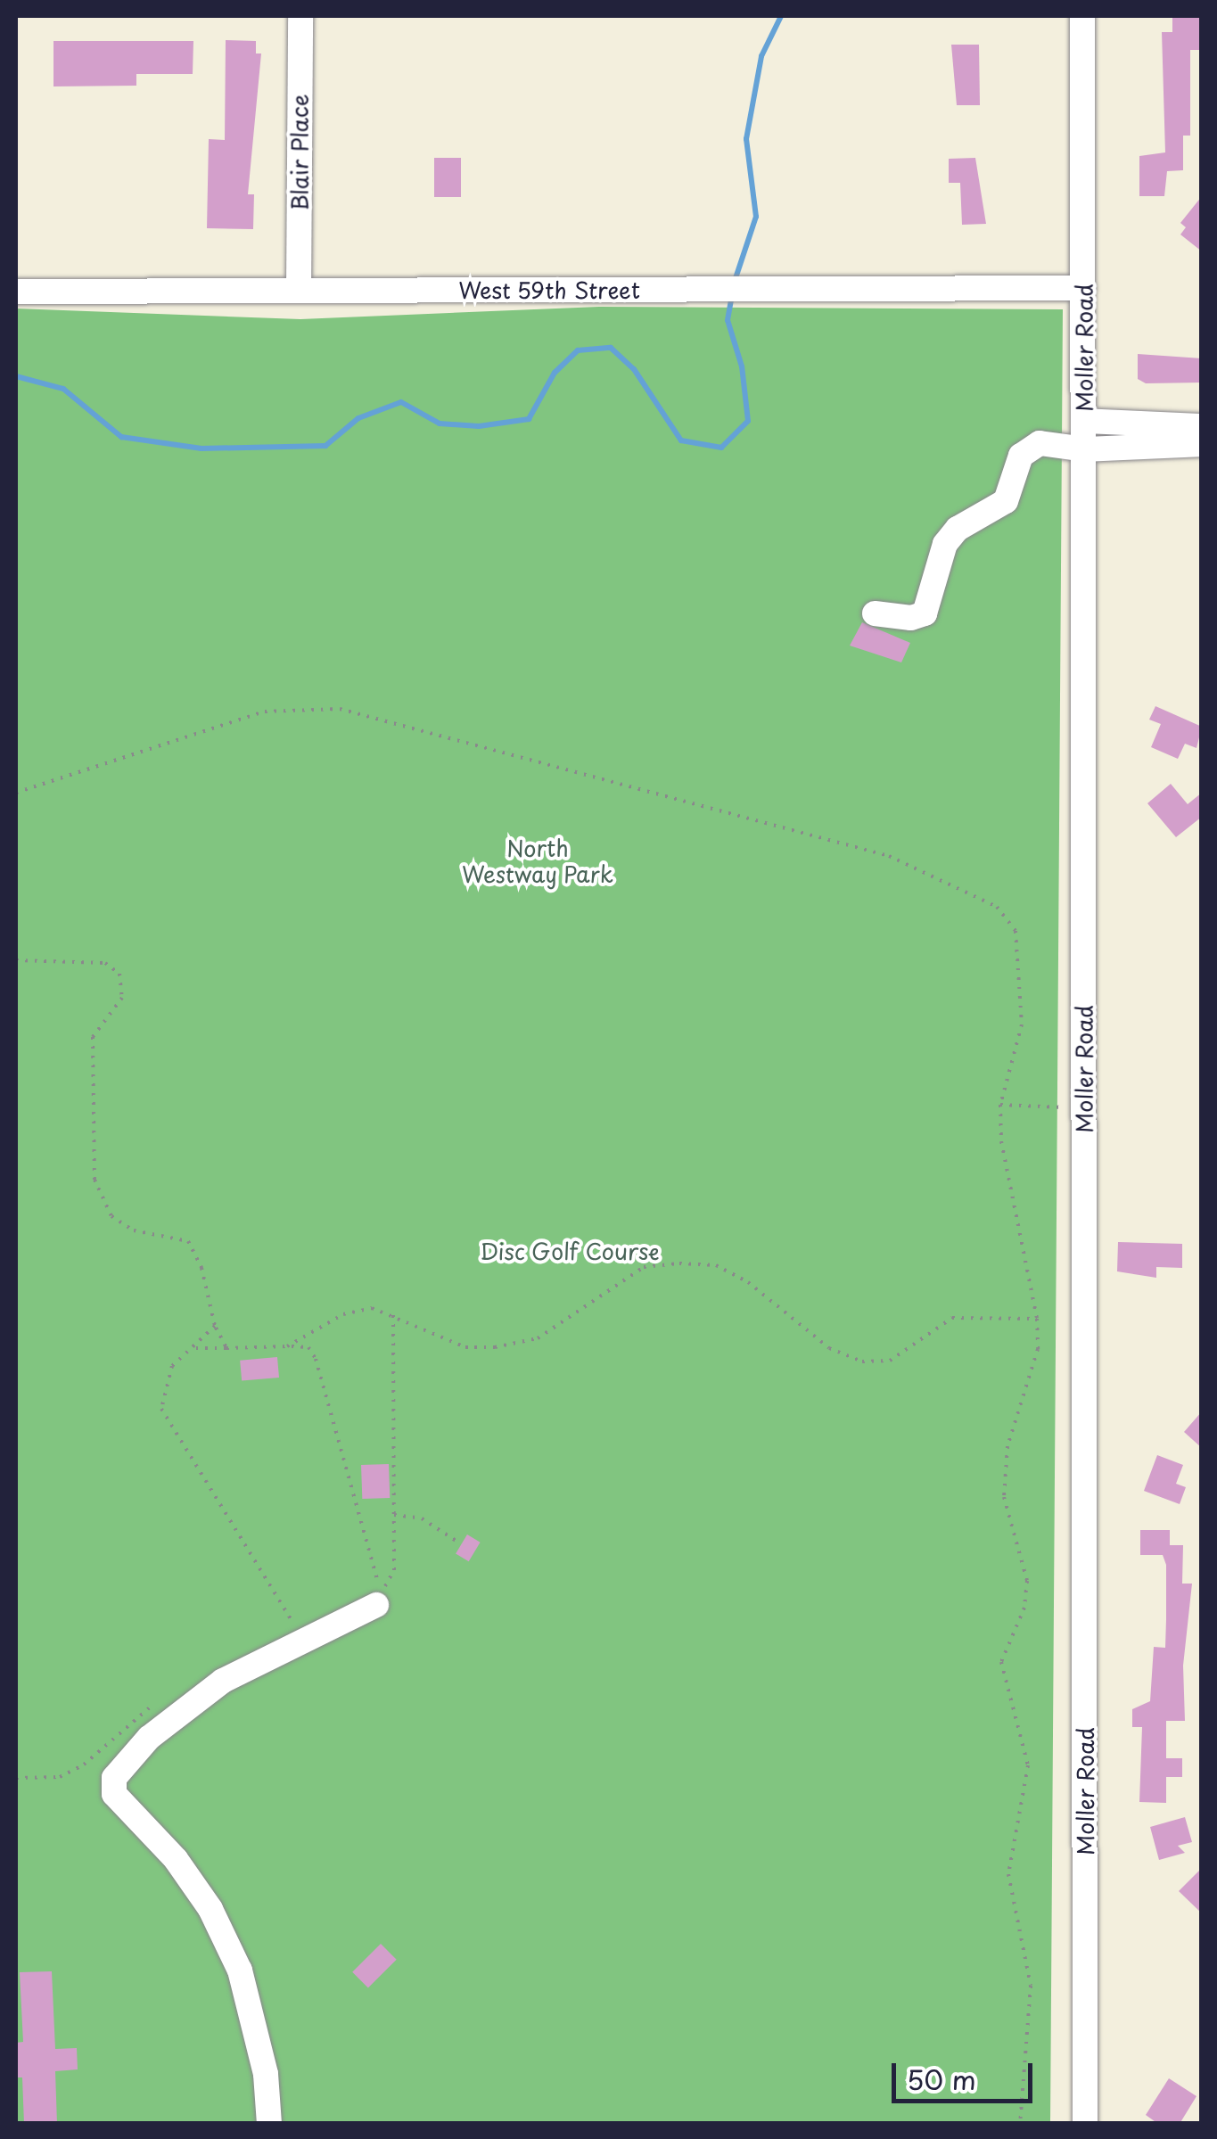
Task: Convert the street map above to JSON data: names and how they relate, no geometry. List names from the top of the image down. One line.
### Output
{"streets":{"street":["Blair Place","West 59th Street","Moller Road"]},"crossings":[["Blair Place","West 59th Street"],["West 59th Street","Moller Road"]],"parks":["North Westway Park","Disc Golf Course"],"scale_bar":"50 m"}
